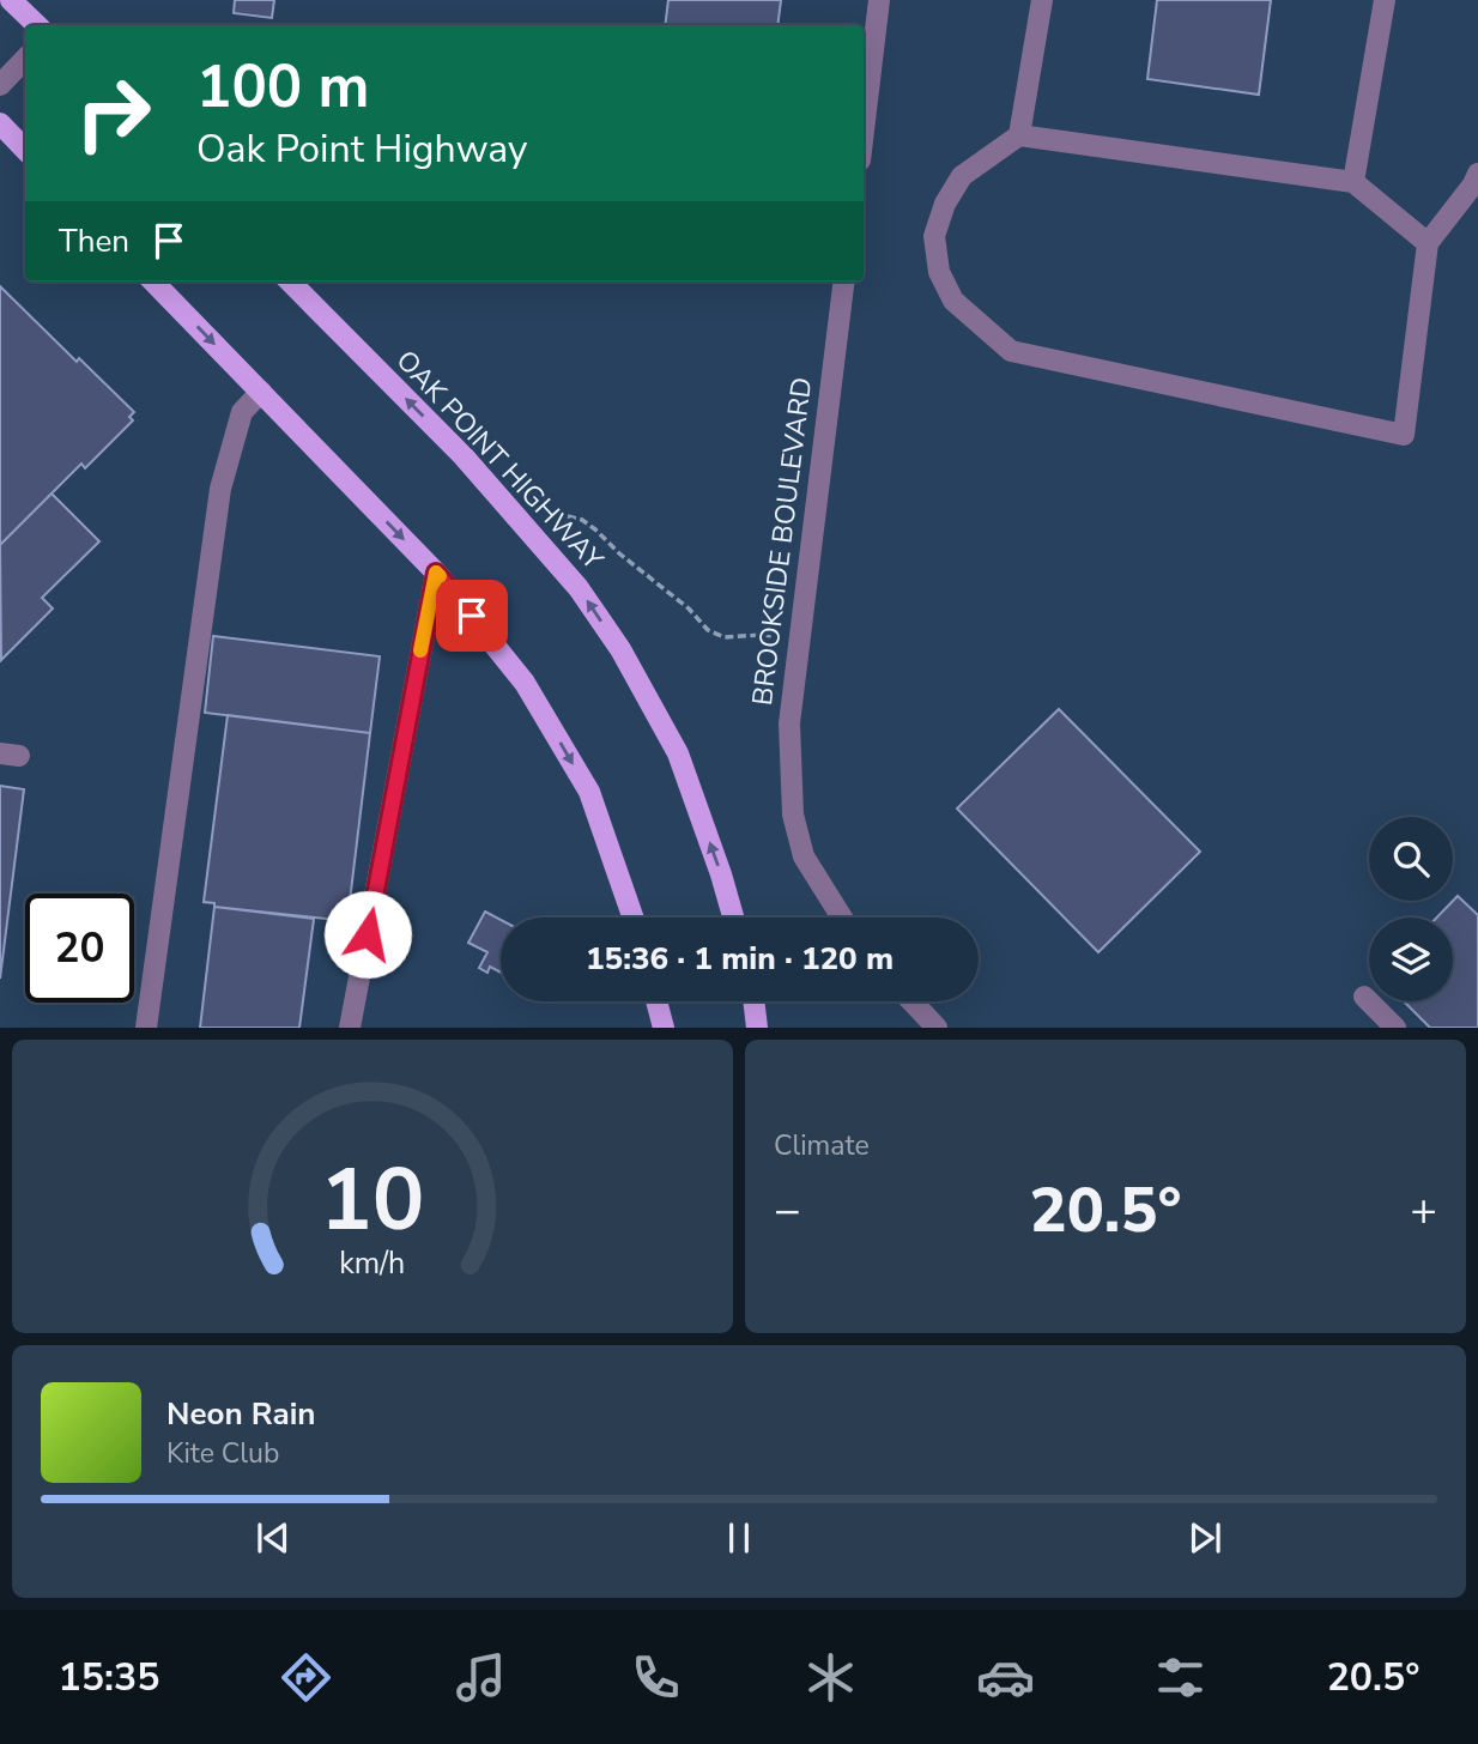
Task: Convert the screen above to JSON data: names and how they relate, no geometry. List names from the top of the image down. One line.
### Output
{"streets":{"main road":["OAK POINT HIGHWAY"],"street":["BROOKSIDE BOULEVARD"]},"page":{"turn":["100 m","Oak Point Highway"],"then":"Then","limit":"20","trip":"15:36 · 1 min · 120 m","tile":"Climate","heat":["−","20.5°","+"],"song":["Neon Rain","Kite Club"],"tabs":["15:35","20.5°"],"gauge":["10","km/h"]}}
